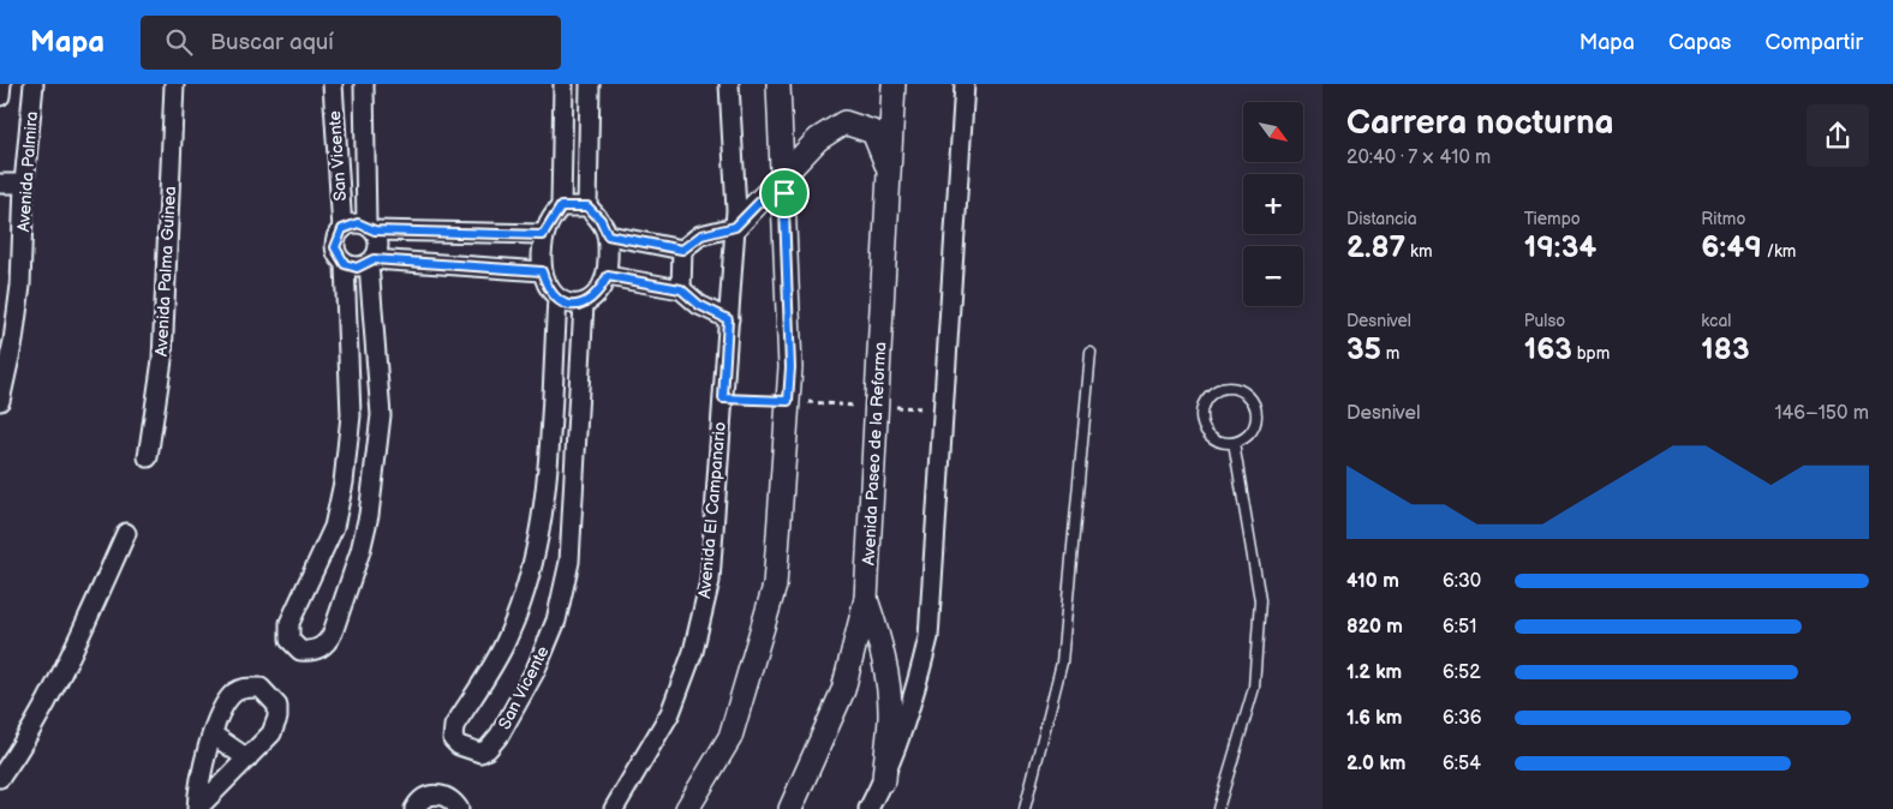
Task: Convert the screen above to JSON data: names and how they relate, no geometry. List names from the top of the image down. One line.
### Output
{"streets":{"street":["San Vicente","Avenida Palmira","Avenida Palma Guinea","Avenida Paseo de la Reforma","Avenida El Campanario"]},"north":"bottom right","page":{"header":"Mapa","search":"Buscar aquí","nav":["Mapa","Capas","Compartir"],"heading":["Carrera nocturna","20:40 · 7 × 410 m"],"map_buttons":["+","−"],"stats":[["Distancia","2.87 km"],["Tiempo","19:34"],["Ritmo","6:49 /km"],["Desnivel","35 m"],["Pulso","163 bpm"],["kcal","183"]],"chart":["Desnivel","146–150 m"],"list":[{"name":"410 m","note":"6:30"},{"name":"820 m","note":"6:51"},{"name":"1.2 km","note":"6:52"},{"name":"1.6 km","note":"6:36"},{"name":"2.0 km","note":"6:54"}]}}
